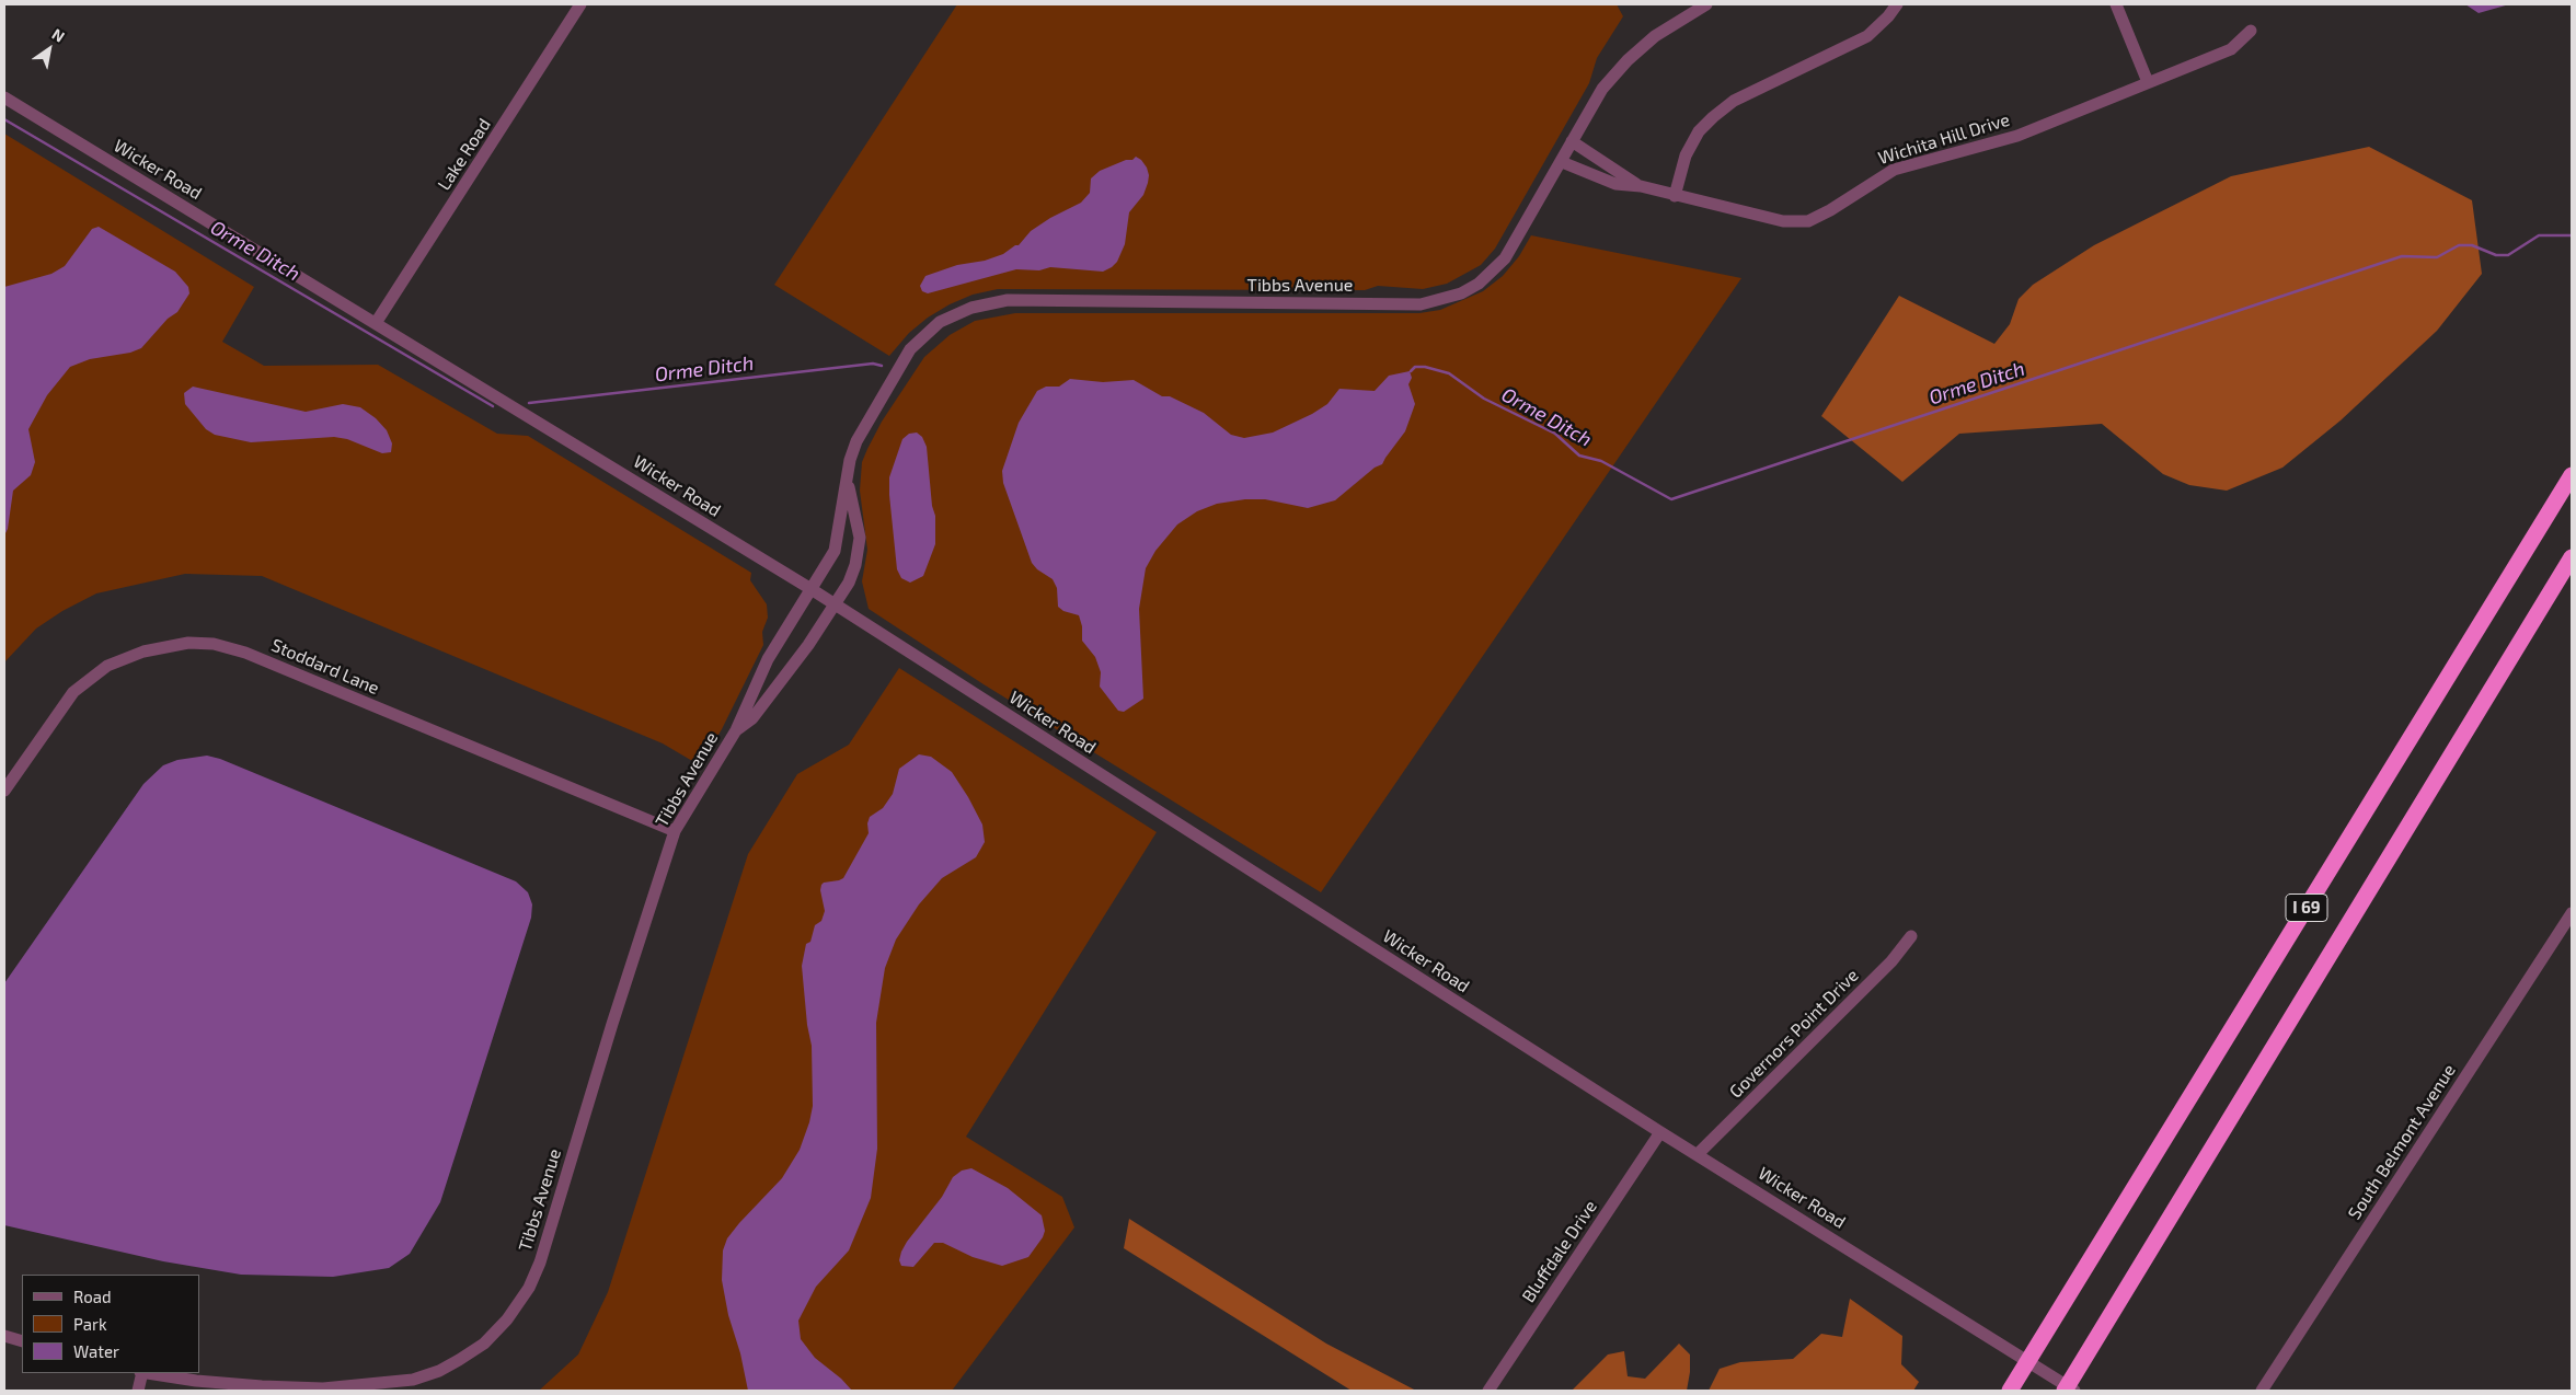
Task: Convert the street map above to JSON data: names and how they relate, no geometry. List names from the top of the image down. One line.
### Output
{"streets":{"highway":["I 69"],"street":["Wichita Hill Drive","Lake Road","Wicker Road","Tibbs Avenue","Stoddard Lane","Governors Point Drive","South Belmont Avenue","Bluffdale Drive"]},"crossings":[["Wichita Hill Drive","Tibbs Avenue"],["Lake Road","Wicker Road"],["Wicker Road","Tibbs Avenue"],["Wicker Road","Governors Point Drive"],["Wicker Road","Bluffdale Drive"],["Tibbs Avenue","Stoddard Lane"]],"water":["Orme Ditch"],"legend":["Road","Park","Water"],"north":"top right"}
